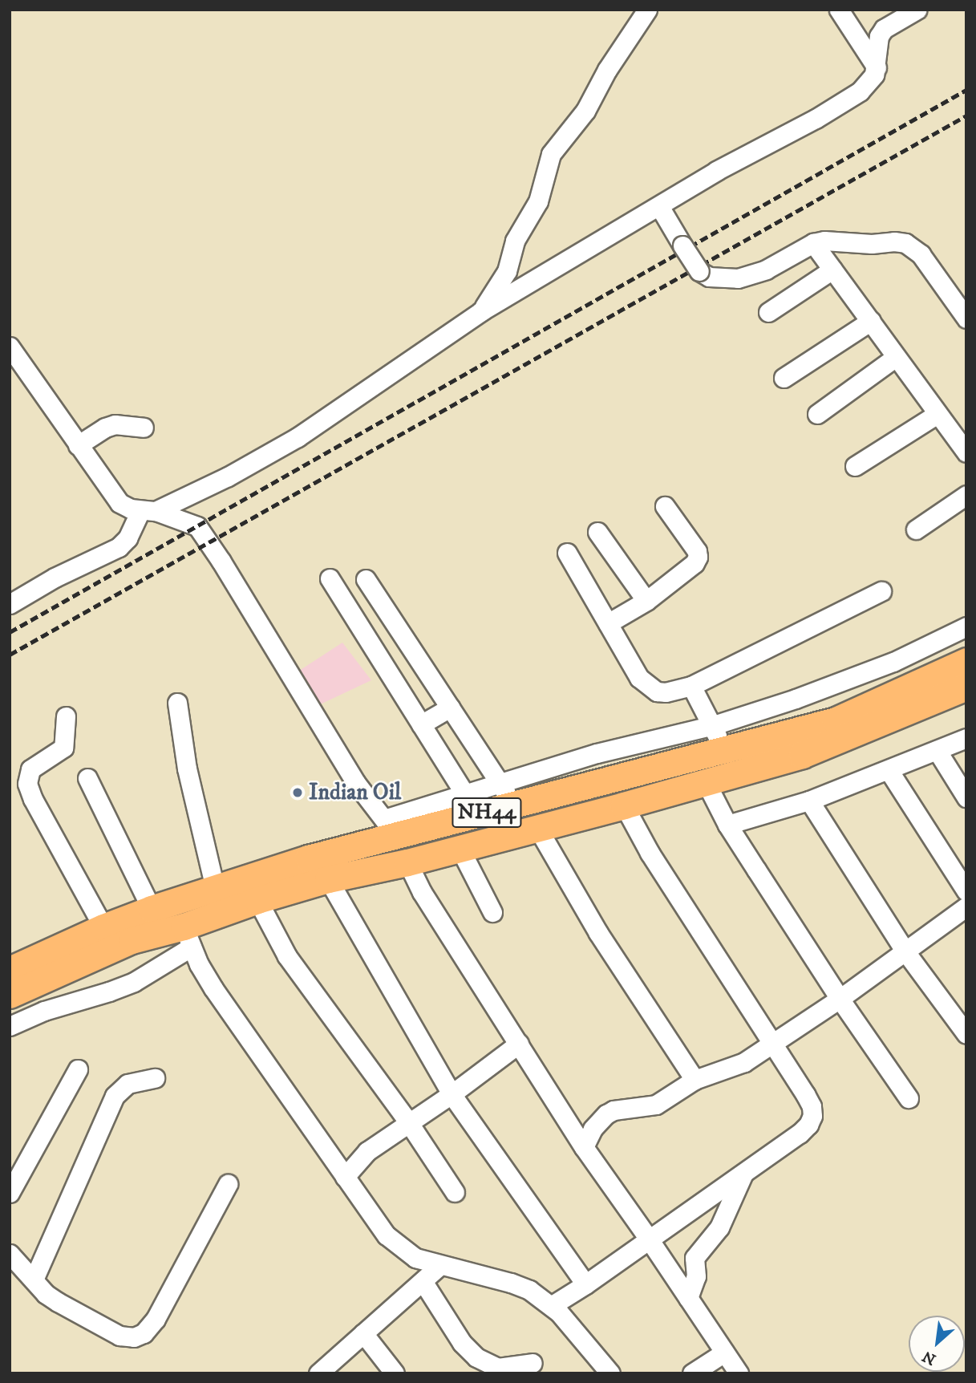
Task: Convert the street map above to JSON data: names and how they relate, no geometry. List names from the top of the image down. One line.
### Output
{"streets":{"highway":["NH44"]},"places":["Indian Oil"],"north":"bottom left"}
